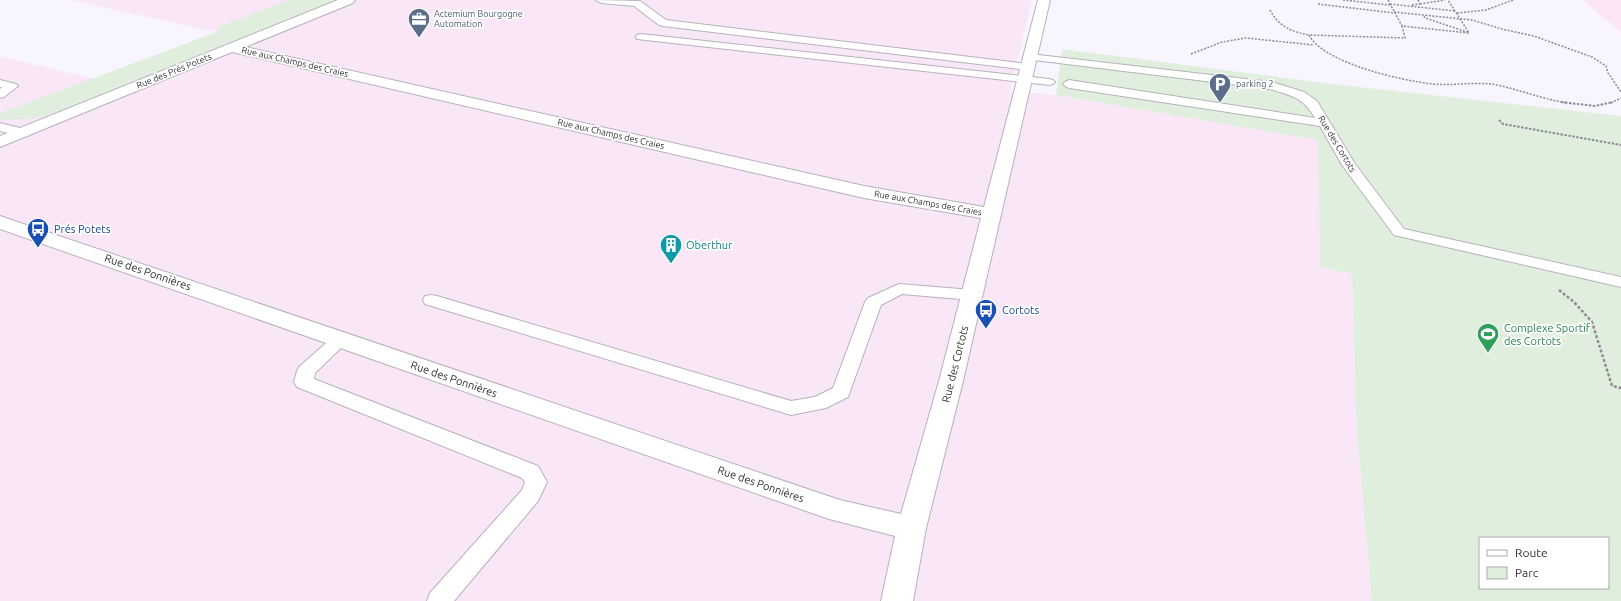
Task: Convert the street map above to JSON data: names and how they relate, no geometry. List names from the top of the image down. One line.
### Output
{"streets":{"street":["Rue aux Champs des Craies","Rue des Prés Potets","Rue des Cortots","Rue des Ponnières"]},"crossings":[["Rue aux Champs des Craies","Rue des Prés Potets"],["Rue aux Champs des Craies","Rue des Cortots"],["Rue des Cortots","Rue des Ponnières"]],"places":{"office":["Actemium Bourgogne Automation"],"parking":["parking 2"],"bus stop":["Prés Potets","Cortots"],"building":["Oberthur"],"sports":["Complexe Sportif des Cortots"]},"legend":["Route","Parc"]}
